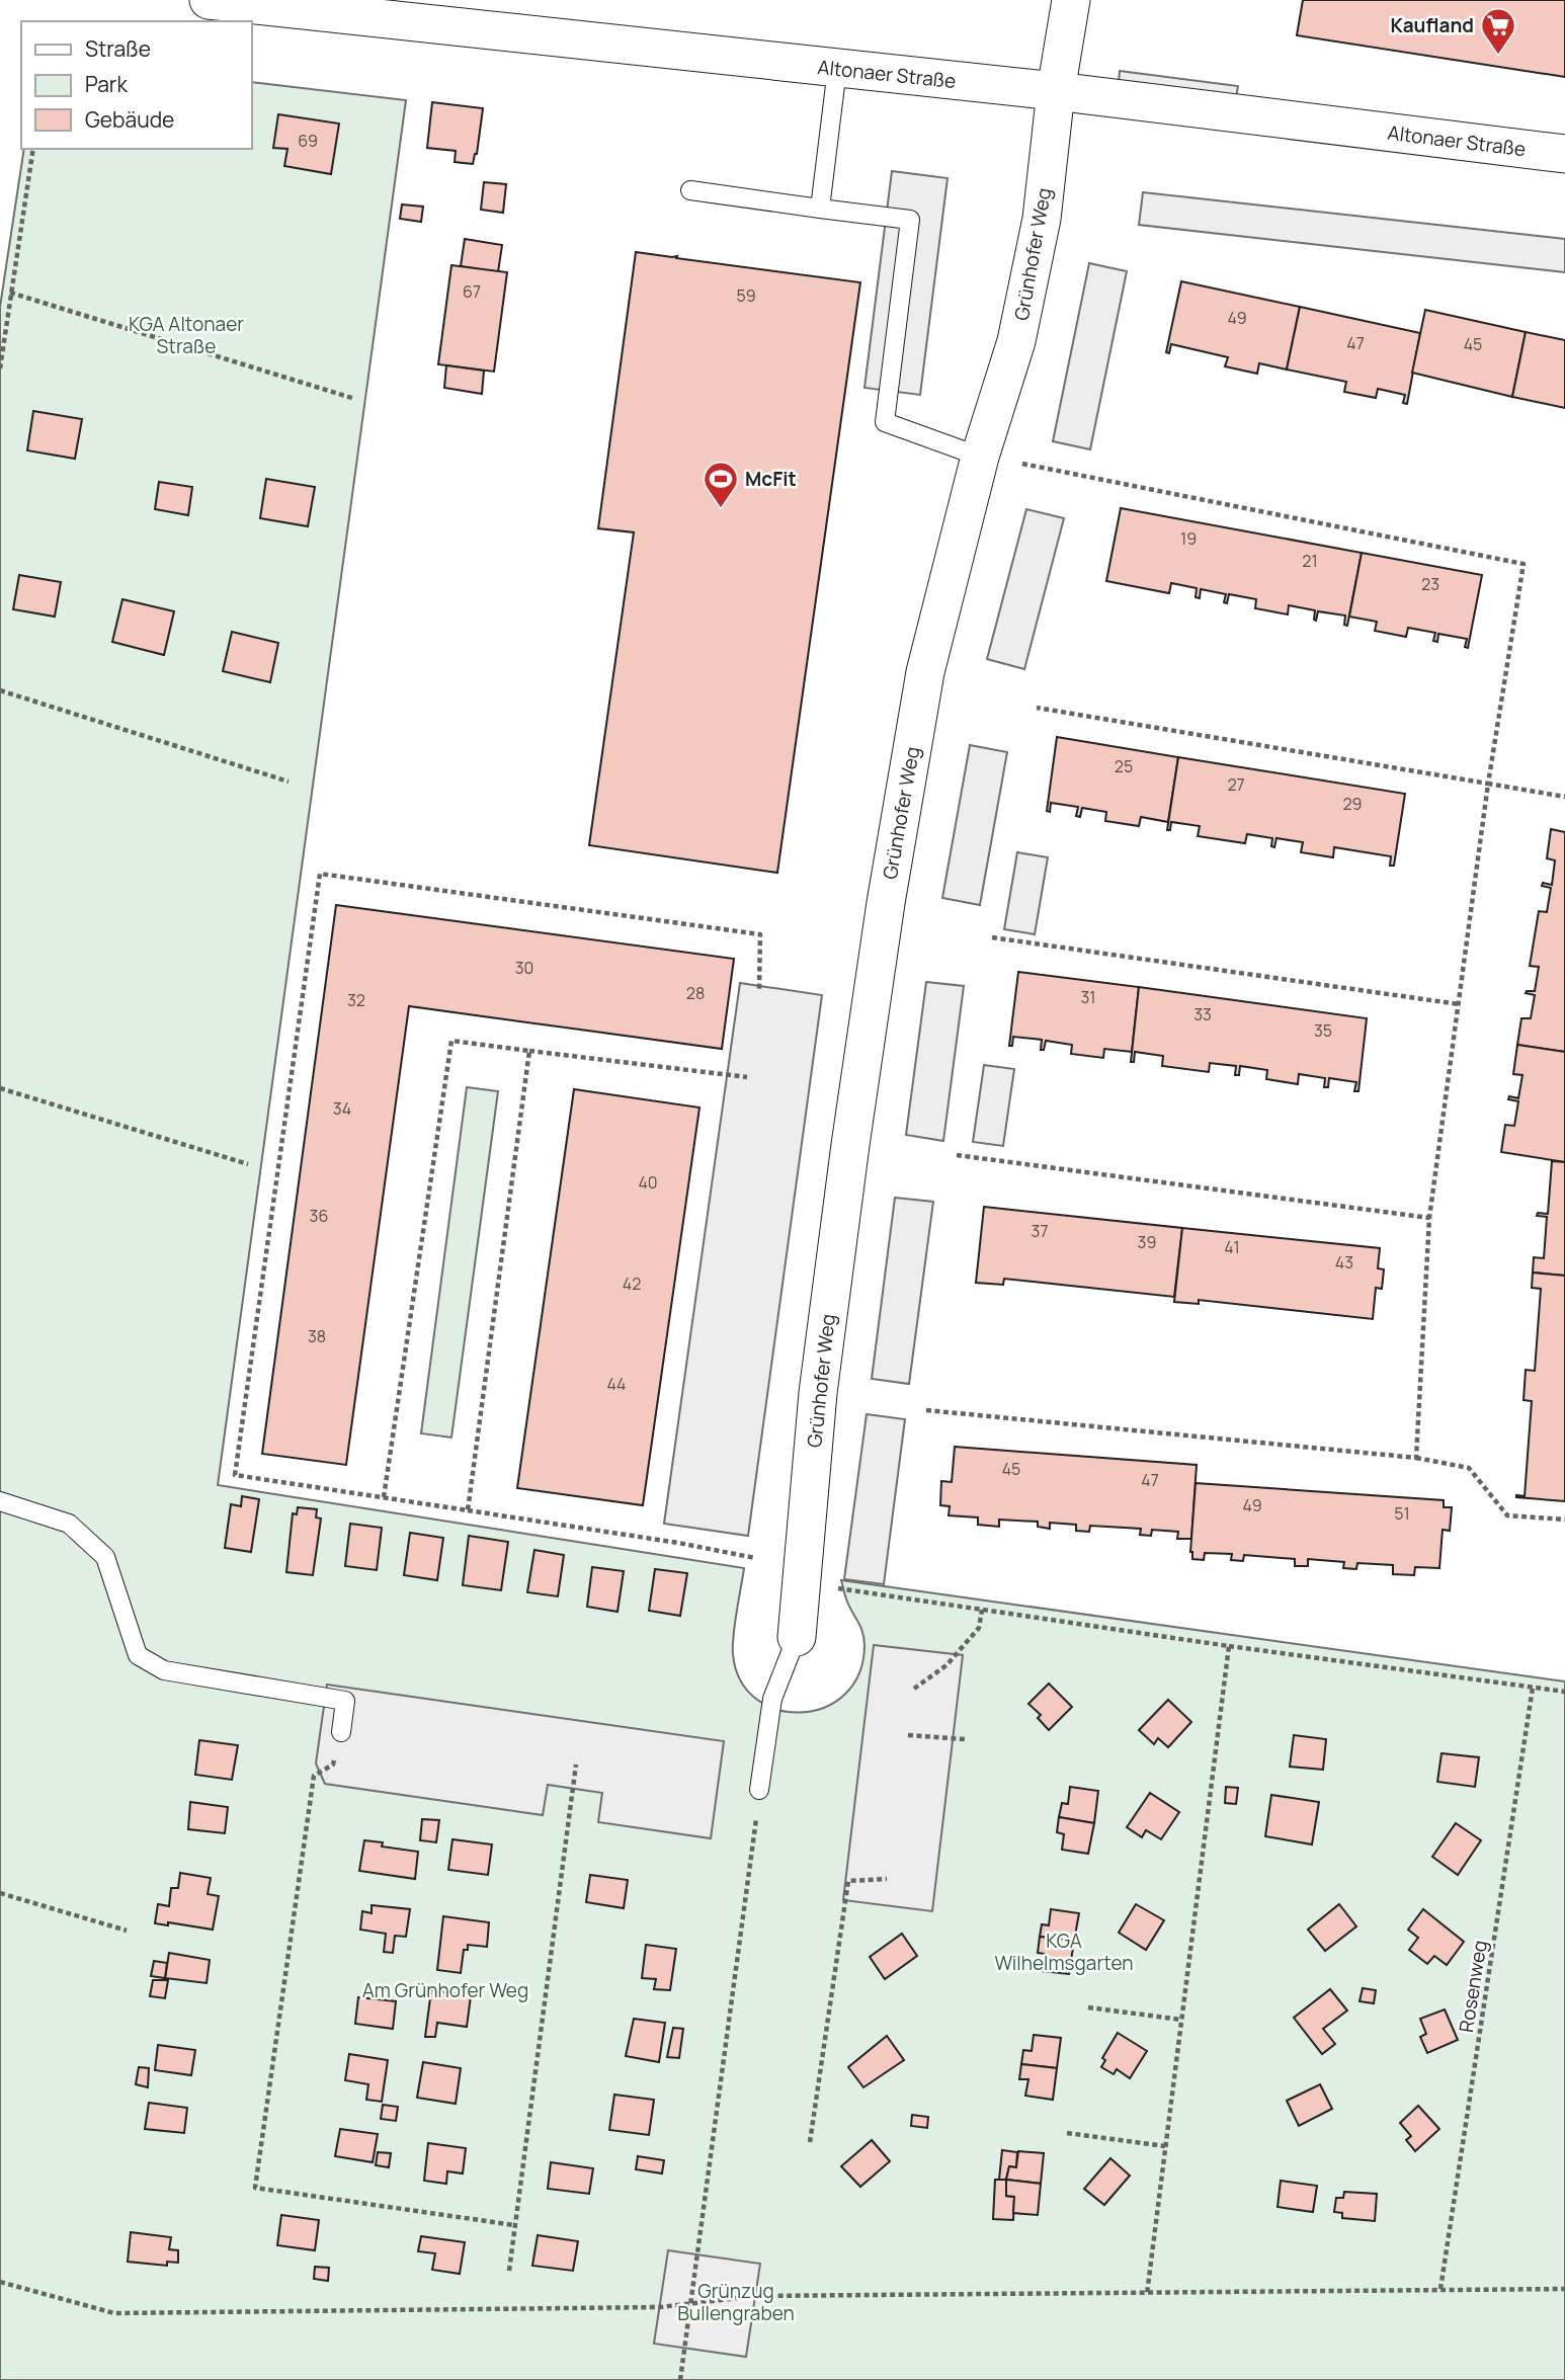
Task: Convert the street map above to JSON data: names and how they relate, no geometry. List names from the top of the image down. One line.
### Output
{"streets":{"street":["Altonaer Straße","Grünhofer Weg"],"path":["Rosenweg"]},"crossings":[["Altonaer Straße","Grünhofer Weg"]],"parks":["KGA Altonaer Straße","KGA Wilhelmsgarten","Am Grünhofer Weg","Grünzug Bullengraben"],"places":{"supermarket":["Kaufland"],"sports":["McFit"]},"house_numbers":["69","67","59","49","47","45","19","21","23","25","27","29","30","28","31","32","33","35","34","40","36","37","39","41","43","42","38","44","45","47","49","51"],"legend":["Straße","Park","Gebäude"]}
